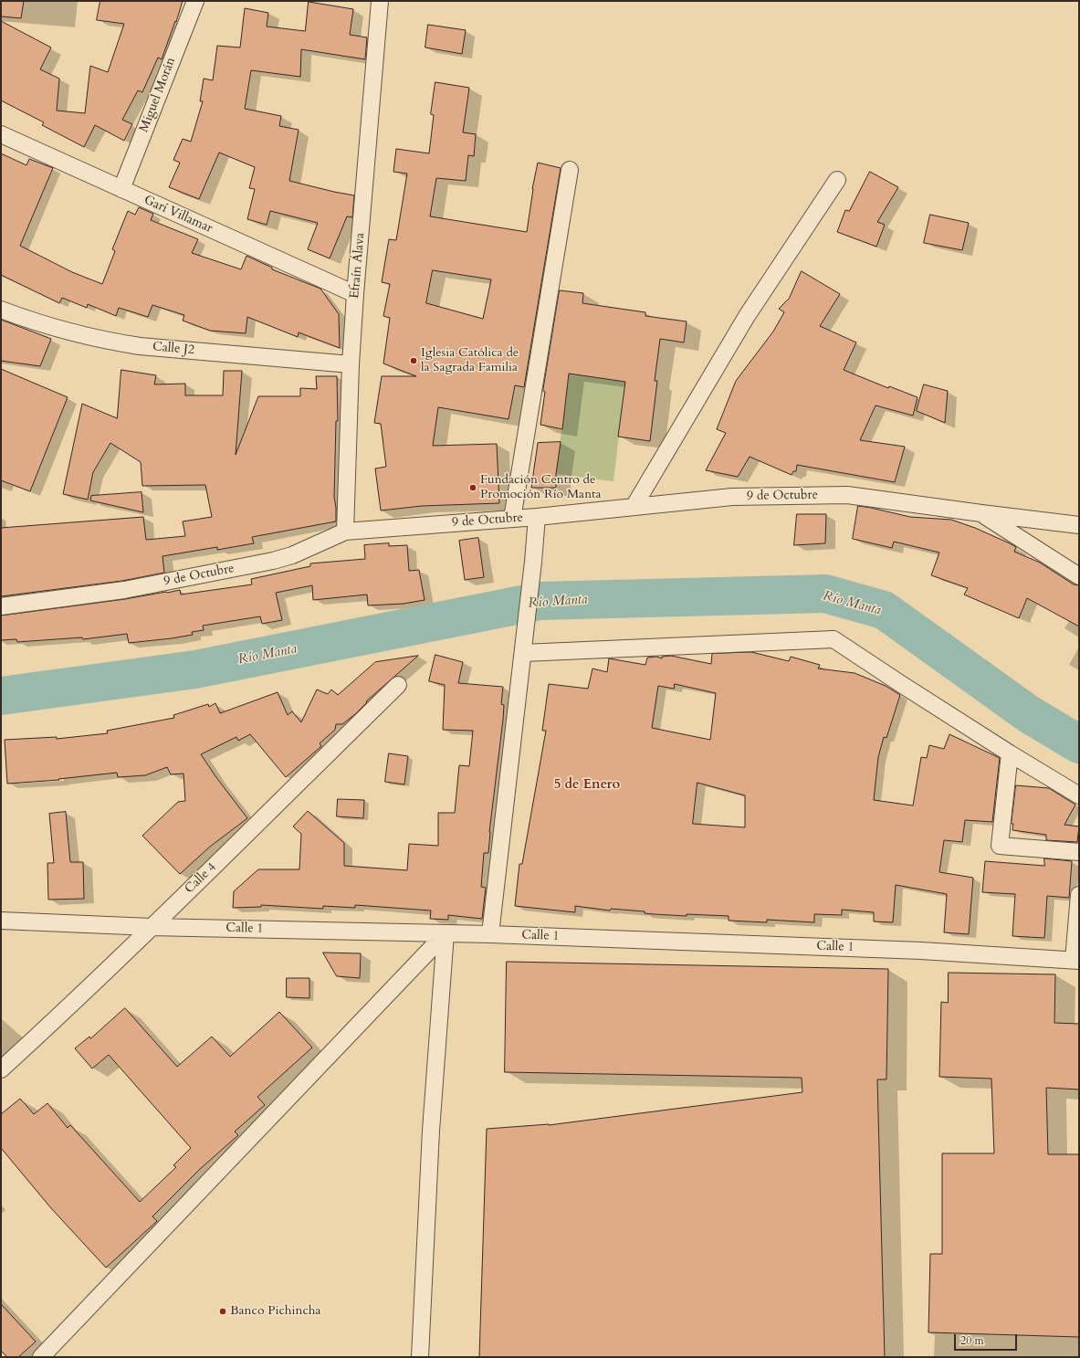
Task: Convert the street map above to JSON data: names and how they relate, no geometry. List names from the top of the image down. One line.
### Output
{"streets":{"street":["Miguel Morán","Garí Villamar","Efraín Álava","Calle J2","9 de Octubre","Calle 4","Calle 1"]},"crossings":[["Miguel Morán","Garí Villamar"],["Garí Villamar","Efraín Álava"],["Efraín Álava","Calle J2"],["Efraín Álava","9 de Octubre"],["Calle 4","Calle 1"]],"districts":["5 de Enero"],"water":["Río Manta"],"places":["Iglesia Católica de la Sagrada Familia","Fundación Centro de Promoción Río Manta","Banco Pichincha"],"scale_bar":"20 m"}
